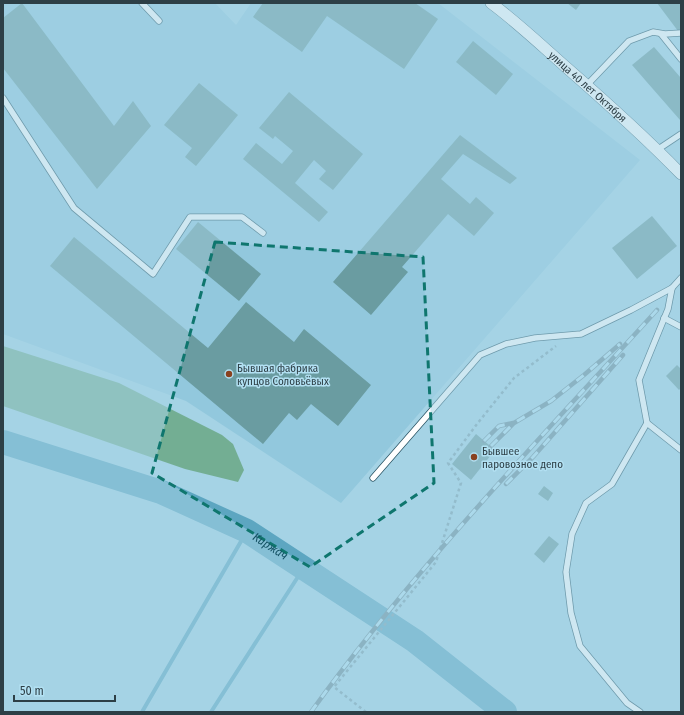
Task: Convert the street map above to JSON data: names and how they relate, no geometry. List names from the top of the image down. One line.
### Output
{"streets":{"street":["улица 40 лет Октября"]},"water":["Киржач"],"places":["Бывшая фабрика купцов Соловьёвых","Бывшее паровозное депо"],"scale_bar":"50 m"}
